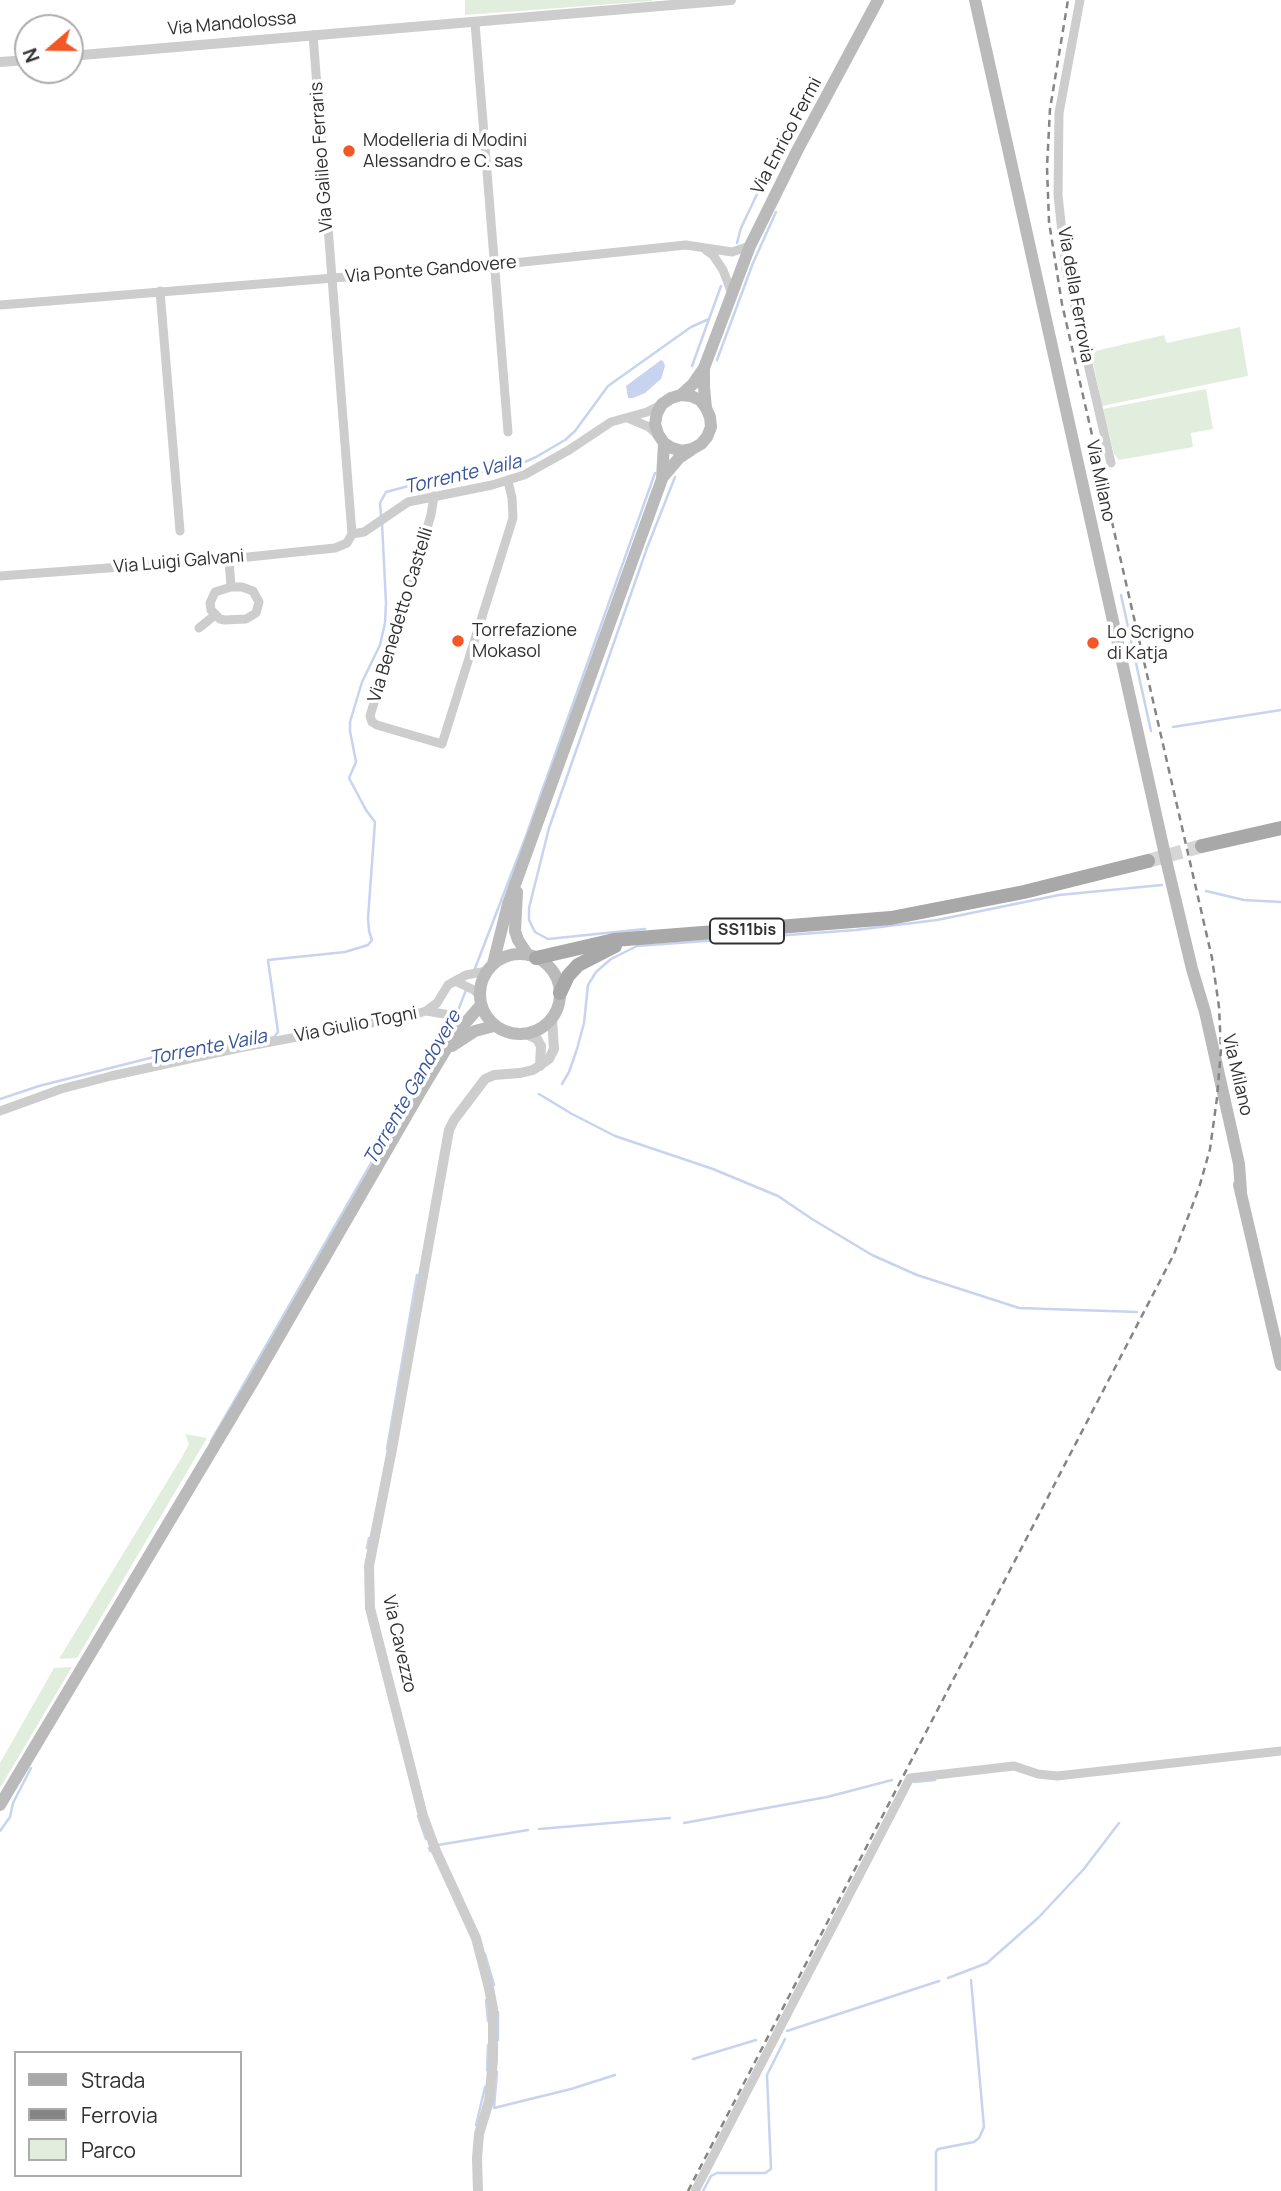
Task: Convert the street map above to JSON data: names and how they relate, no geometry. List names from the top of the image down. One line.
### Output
{"streets":{"main road":["Via Enrico Fermi","Via Milano","SS11bis"],"street":["Via Mandolossa","Via Galileo Ferraris","Via Ponte Gandovere","Via della Ferrovia","Via Luigi Galvani","Via Benedetto Castelli","Via Giulio Togni","Via Cavezzo"]},"crossings":[["Via Mandolossa","Via Galileo Ferraris"],["Via Enrico Fermi","Via Ponte Gandovere"],["Via Galileo Ferraris","Via Ponte Gandovere"],["Via Luigi Galvani","Via Benedetto Castelli"]],"water":["Torrente Vaila","Torrente Gandovere"],"places":["Modelleria di Modini Alessandro e C. sas","Torrefazione Mokasol","Lo Scrigno di Katja"],"legend":["Strada","Ferrovia","Parco"],"north":"left"}
